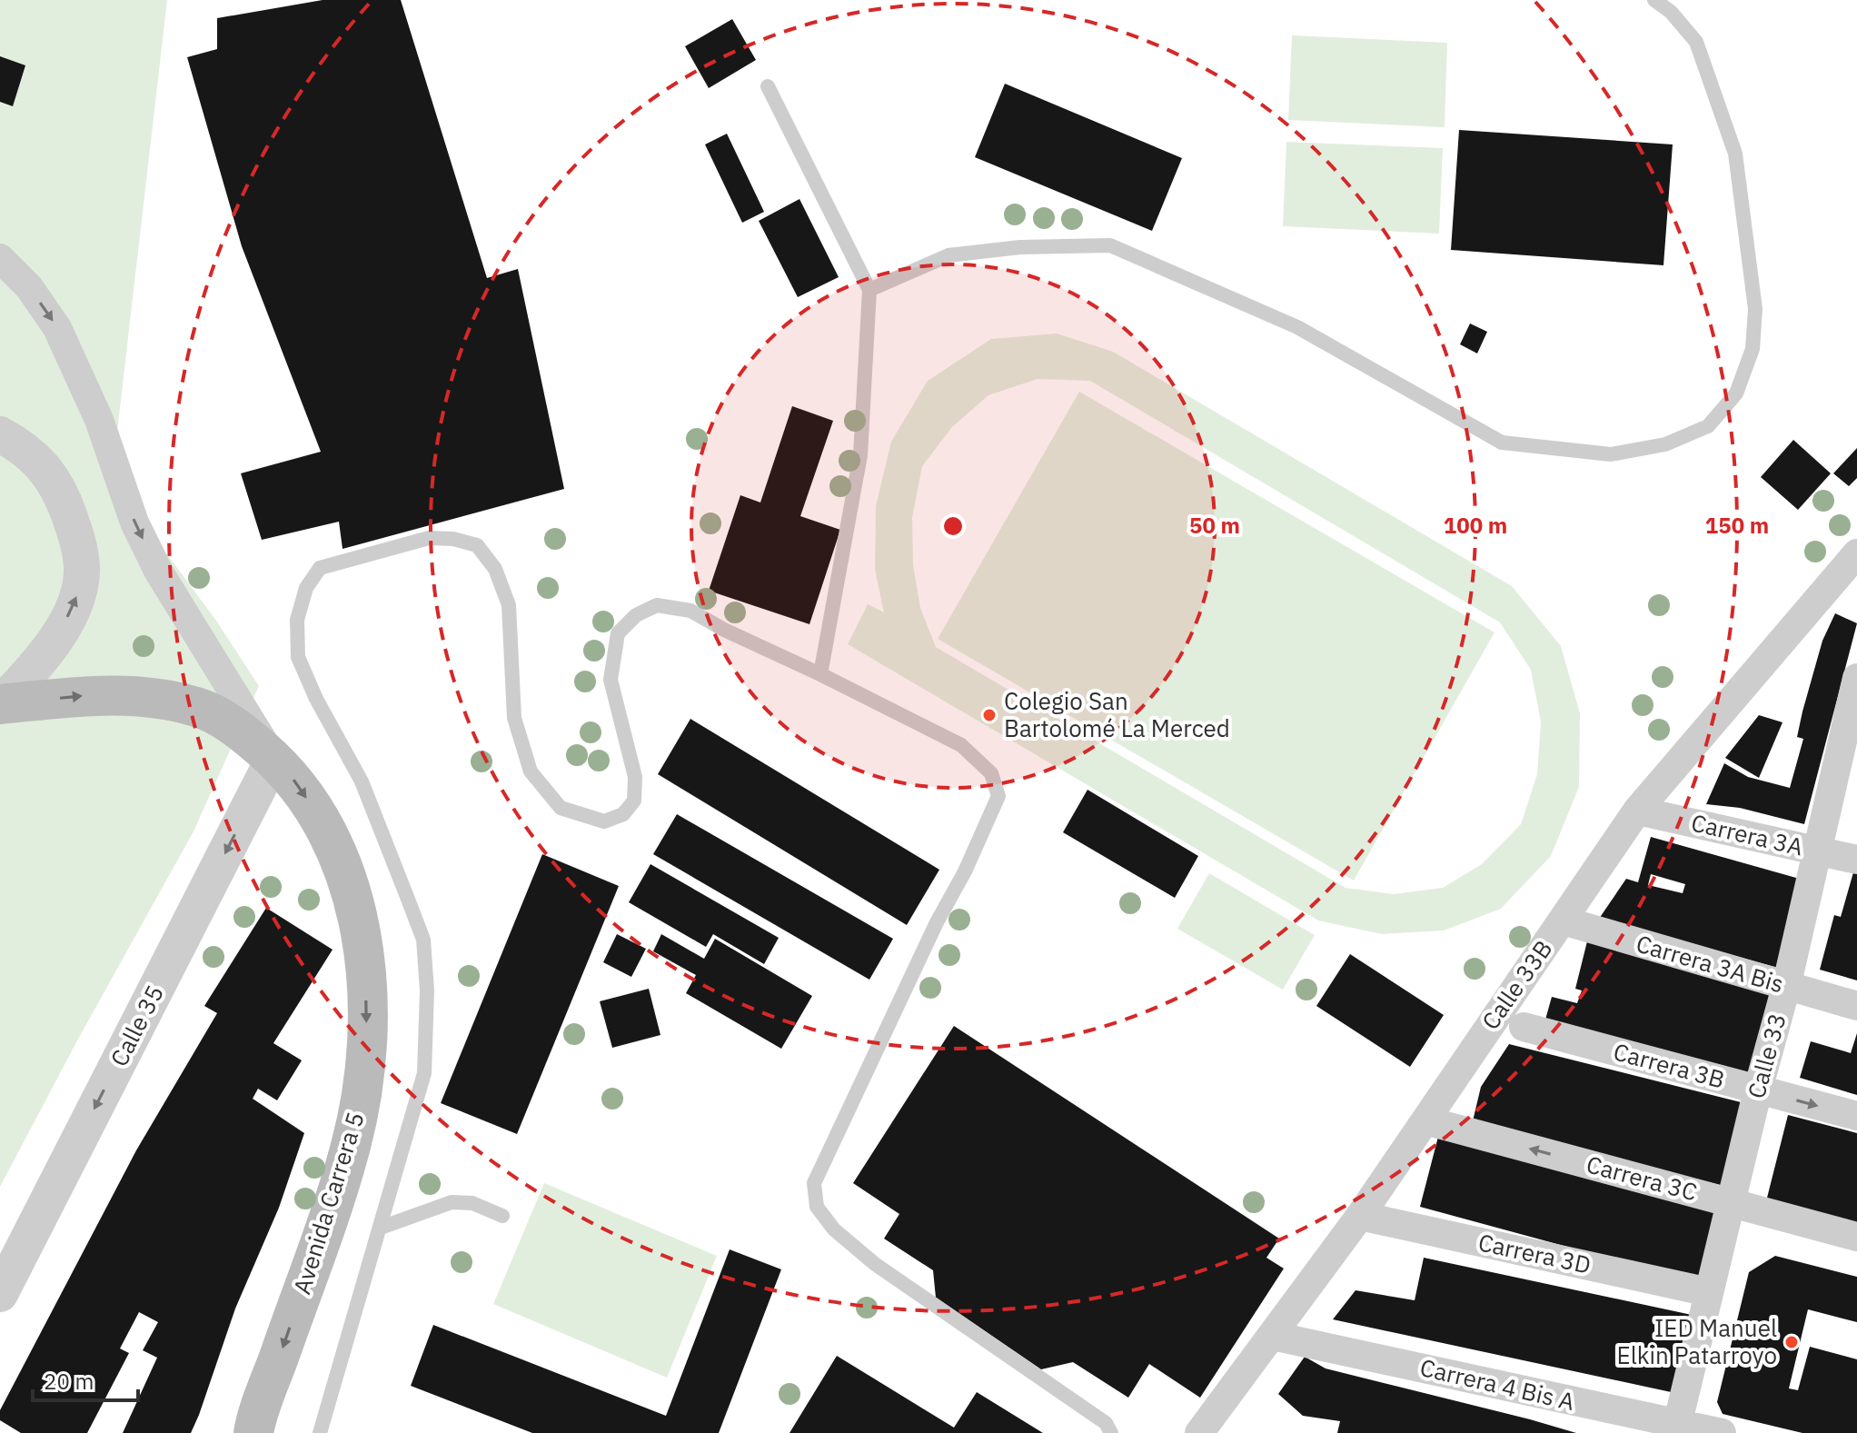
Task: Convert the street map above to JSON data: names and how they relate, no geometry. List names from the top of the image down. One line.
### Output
{"streets":{"main road":["Avenida Carrera 5"],"street":["Carrera 3A","Carrera 3A Bis","Calle 33B","Calle 35","Calle 33","Carrera 3B","Carrera 3C","Carrera 3D","Carrera 4 Bis A"]},"crossings":[["Carrera 3A","Calle 33B"],["Carrera 3A","Calle 33"],["Carrera 3A Bis","Calle 33B"],["Carrera 3A Bis","Calle 33"],["Calle 33B","Carrera 3C"],["Calle 33B","Carrera 3D"],["Calle 33B","Carrera 4 Bis A"],["Calle 35","Avenida Carrera 5"],["Calle 33","Carrera 3B"],["Calle 33","Carrera 3C"],["Calle 33","Carrera 3D"],["Calle 33","Carrera 4 Bis A"]],"one_way":["Calle 35","Carrera 3C"],"places":["Colegio San Bartolomé La Merced","IED Manuel Elkin Patarroyo"],"scale_bar":"20 m","rings":["50 m","100 m","150 m"]}
